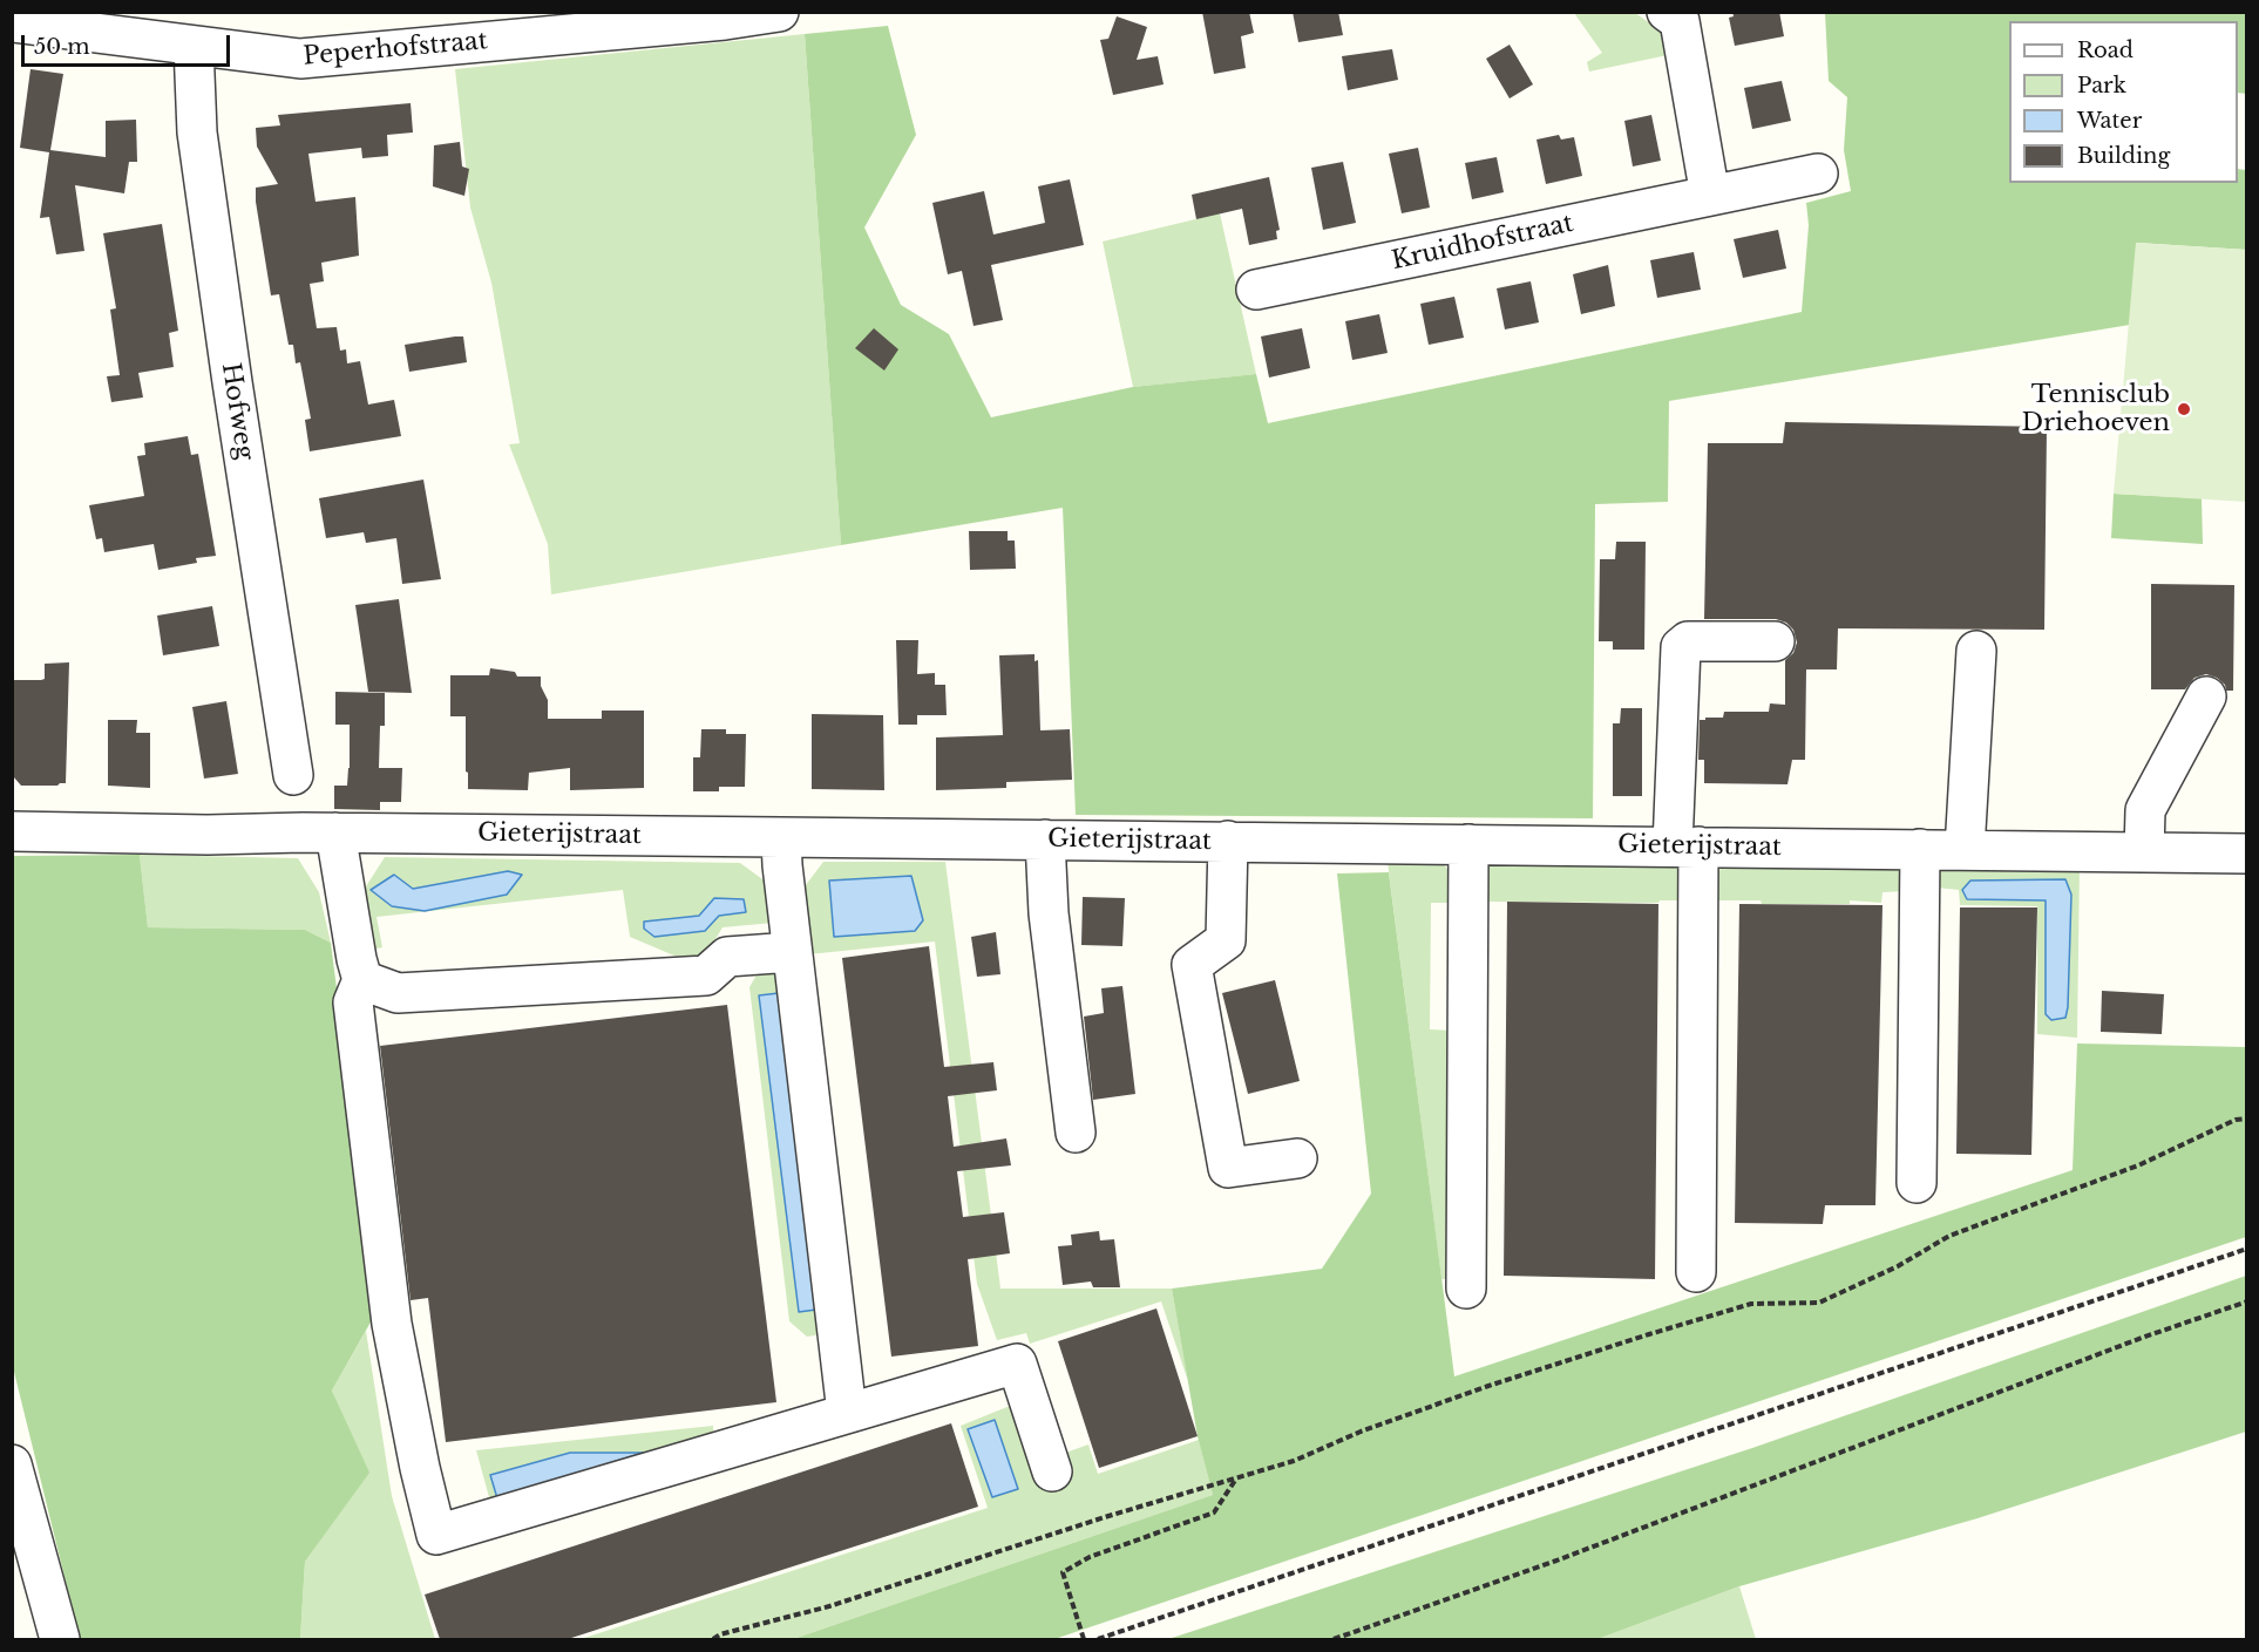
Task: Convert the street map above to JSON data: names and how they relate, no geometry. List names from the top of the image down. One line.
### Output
{"streets":{"street":["Peperhofstraat","Kruidhofstraat","Hofweg","Gieterijstraat"]},"crossings":[["Peperhofstraat","Hofweg"]],"places":["Tennisclub Driehoeven"],"legend":["Road","Park","Water","Building"],"scale_bar":"50 m"}
